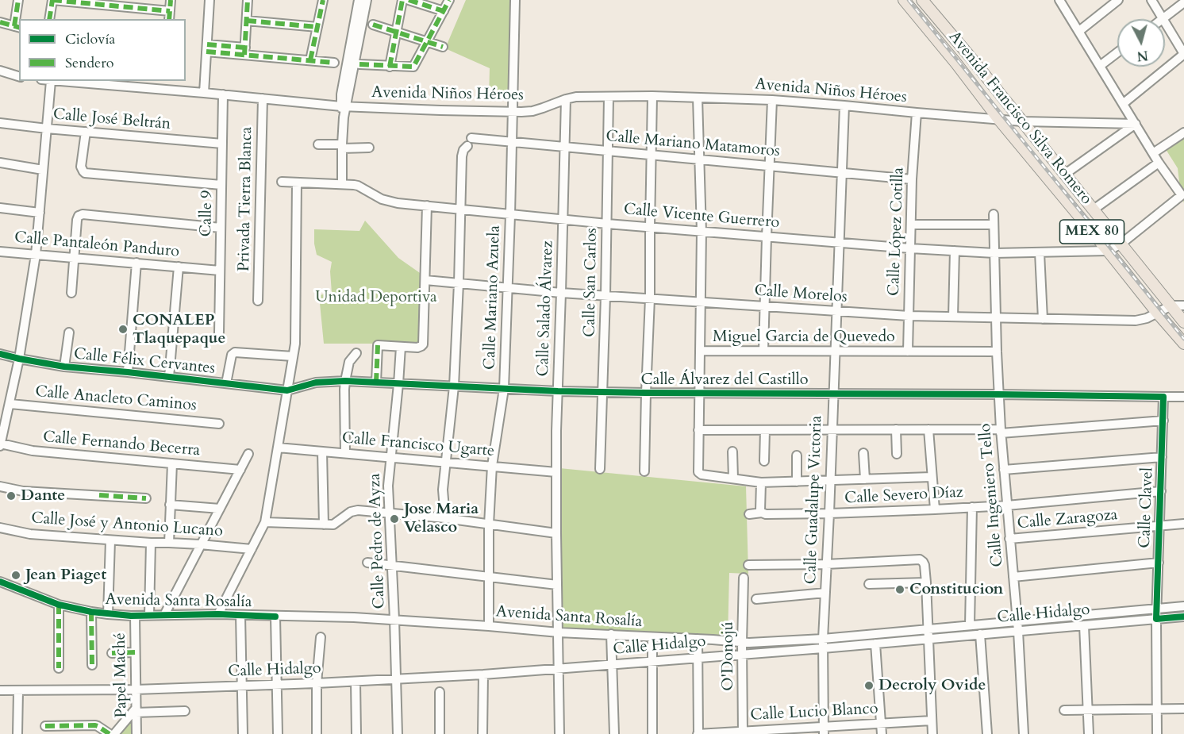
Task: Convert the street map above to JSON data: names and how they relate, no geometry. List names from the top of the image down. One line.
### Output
{"streets":{"main road":["Avenida Francisco Silva Romero","MEX 80"],"street":["Avenida Niños Héroes","Calle José Beltrán","Calle Mariano Matamoros","Privada Tierra Blanca","Calle 9","Calle Vicente Guerrero","Calle López Cotilla","Calle Pantaleón Panduro","Calle San Carlos","Calle Morelos","Calle Mariano Azuela","Calle Salado Álvarez","Miguel Garcia de Quevedo","Calle Félix Cervantes","Calle Álvarez del Castillo","Calle Anacleto Caminos","Calle Fernando Becerra","Calle Francisco Ugarte","Calle Ingeniero Tello","Calle Severo Díaz","Calle Guadalupe Victoria","Calle Clavel","Calle Zaragoza","Calle José y Antonio Lucano","Calle Pedro de Ayza","Avenida Santa Rosalía","Calle Hidalgo","O'Donojú","Papel Maché","Calle Lucio Blanco"]},"crossings":[["Avenida Niños Héroes","Avenida Francisco Silva Romero"],["Avenida Niños Héroes","Privada Tierra Blanca"],["Avenida Niños Héroes","Calle 9"],["Avenida Niños Héroes","Calle López Cotilla"],["Avenida Niños Héroes","Calle San Carlos"],["Avenida Niños Héroes","Calle Mariano Azuela"],["Avenida Niños Héroes","Calle Salado Álvarez"],["Avenida Niños Héroes","Calle Guadalupe Victoria"],["Avenida Francisco Silva Romero","Calle Vicente Guerrero"],["Avenida Francisco Silva Romero","Calle Morelos"],["Calle José Beltrán","Calle 9"],["Calle Mariano Matamoros","Calle Vicente Guerrero"],["Calle Mariano Matamoros","Calle López Cotilla"],["Calle Mariano Matamoros","Calle San Carlos"],["Calle Mariano Matamoros","Calle Mariano Azuela"],["Calle Mariano Matamoros","Calle Salado Álvarez"],["Calle Mariano Matamoros","Calle Guadalupe Victoria"],["Calle 9","Calle Pantaleón Panduro"],["Calle Vicente Guerrero","Calle López Cotilla"],["Calle Vicente Guerrero","Calle San Carlos"],["Calle Vicente Guerrero","Calle Mariano Azuela"],["Calle Vicente Guerrero","Calle Salado Álvarez"],["Calle Vicente Guerrero","Calle Ingeniero Tello"],["Calle Vicente Guerrero","Calle Guadalupe Victoria"],["Calle López Cotilla","Calle Morelos"],["Calle López Cotilla","Miguel Garcia de Quevedo"],["Calle San Carlos","Calle Morelos"],["Calle San Carlos","Calle Álvarez del Castillo"],["Calle Morelos","Calle Mariano Azuela"],["Calle Morelos","Calle Salado Álvarez"],["Calle Morelos","Calle Ingeniero Tello"],["Calle Morelos","Calle Guadalupe Victoria"],["Calle Mariano Azuela","Calle Álvarez del Castillo"],["Calle Mariano Azuela","Calle Francisco Ugarte"],["Calle Mariano Azuela","Avenida Santa Rosalía"],["Calle Salado Álvarez","Calle Álvarez del Castillo"],["Calle Salado Álvarez","Calle Francisco Ugarte"],["Calle Salado Álvarez","Avenida Santa Rosalía"],["Calle Salado Álvarez","Calle Hidalgo"],["Miguel Garcia de Quevedo","Calle Ingeniero Tello"],["Miguel Garcia de Quevedo","Calle Guadalupe Victoria"],["Calle Félix Cervantes","Calle Álvarez del Castillo"],["Calle Álvarez del Castillo","Calle Ingeniero Tello"],["Calle Álvarez del Castillo","Calle Guadalupe Victoria"],["Calle Álvarez del Castillo","Calle Clavel"],["Calle Álvarez del Castillo","Calle Pedro de Ayza"],["Calle Francisco Ugarte","Calle Pedro de Ayza"],["Calle Ingeniero Tello","Calle Severo Díaz"],["Calle Ingeniero Tello","Calle Zaragoza"],["Calle Ingeniero Tello","Calle Hidalgo"],["Calle Severo Díaz","Calle Guadalupe Victoria"],["Calle Severo Díaz","Calle Clavel"],["Calle Guadalupe Victoria","Calle Hidalgo"],["Calle Guadalupe Victoria","Calle Lucio Blanco"],["Calle Clavel","Calle Zaragoza"],["Calle Clavel","Calle Hidalgo"],["Calle Pedro de Ayza","Avenida Santa Rosalía"],["Calle Pedro de Ayza","Calle Hidalgo"],["Avenida Santa Rosalía","Calle Hidalgo"],["Avenida Santa Rosalía","O'Donojú"],["Avenida Santa Rosalía","Papel Maché"],["Calle Hidalgo","O'Donojú"],["Calle Hidalgo","Papel Maché"],["O'Donojú","Calle Lucio Blanco"]],"parks":["Unidad Deportiva"],"places":["CONALEP Tlaquepaque","Dante","Jose Maria Velasco","Jean Piaget","Constitucion","Decroly Ovide"],"legend":["Ciclovía","Sendero"],"north":"bottom"}
